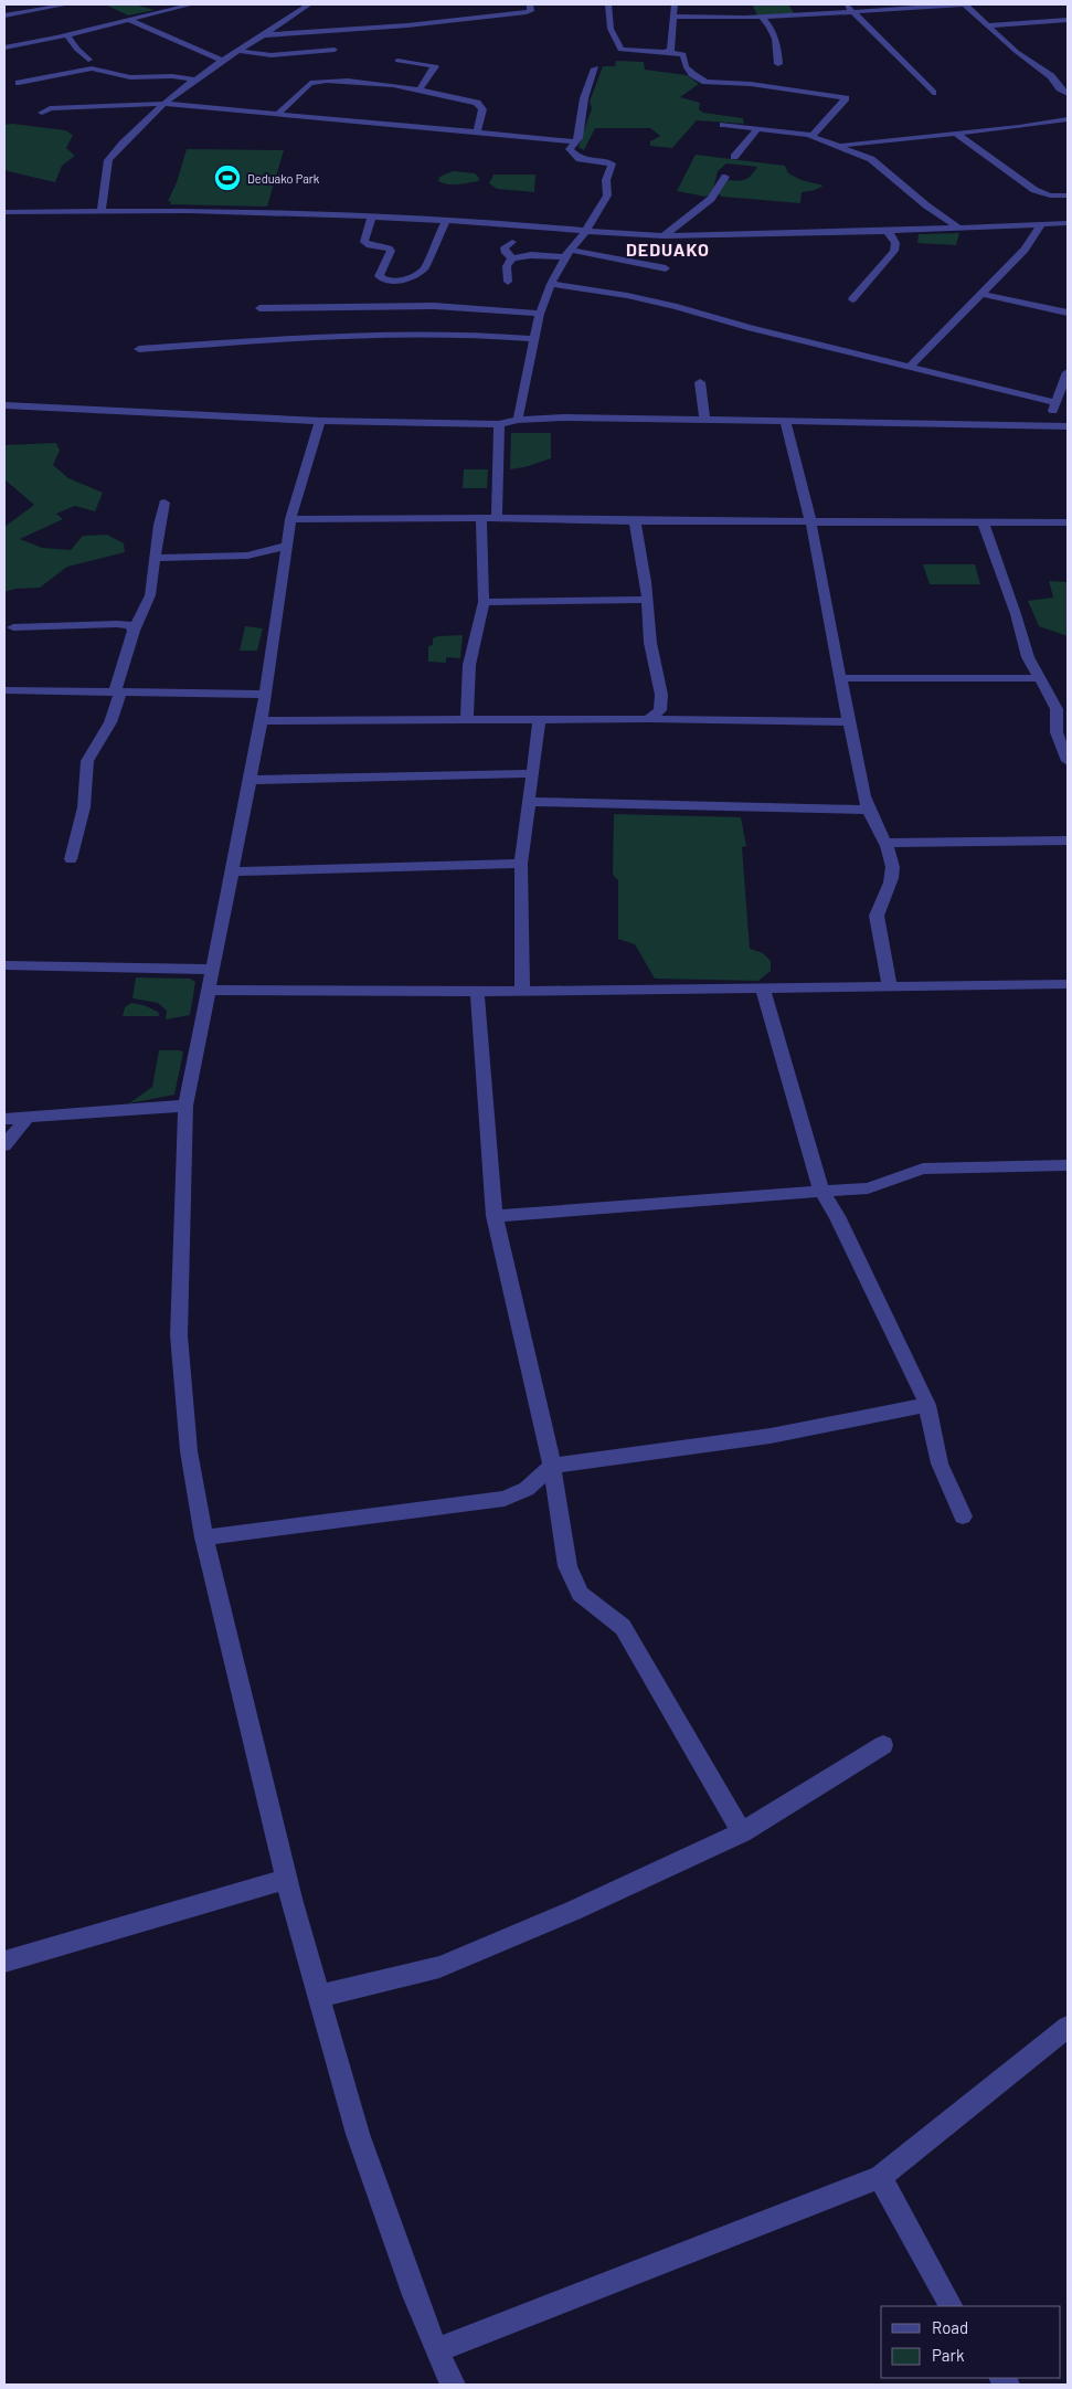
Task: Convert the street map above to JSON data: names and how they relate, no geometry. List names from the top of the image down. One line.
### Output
{"districts":["DEDUAKO"],"places":{"sports":["Deduako Park"]},"legend":["Road","Park"]}
